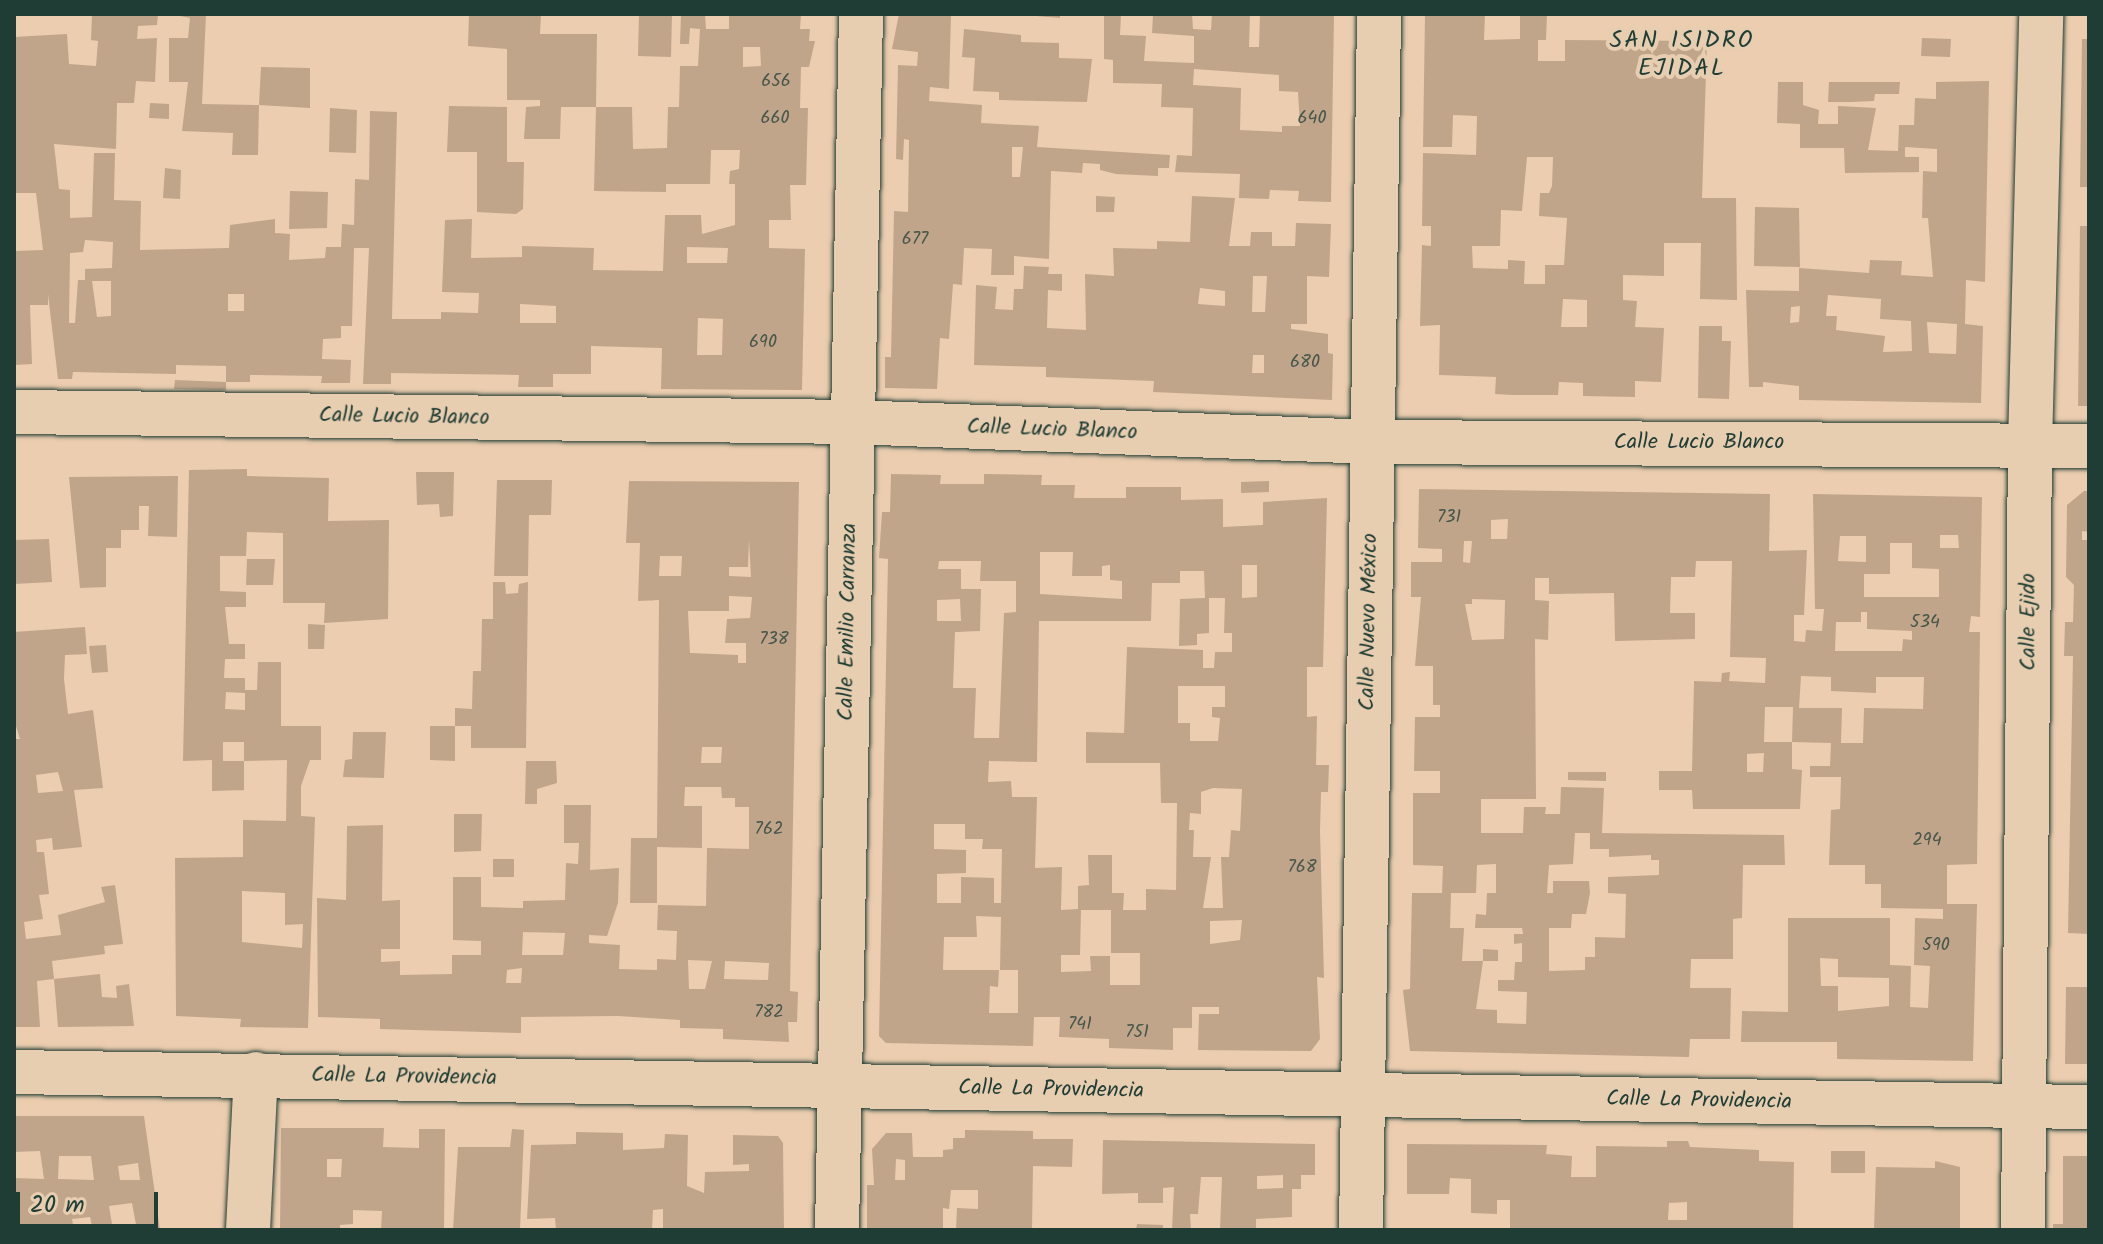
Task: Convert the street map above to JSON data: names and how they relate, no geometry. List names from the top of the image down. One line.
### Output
{"streets":{"street":["Calle Lucio Blanco","Calle Emilio Carranza","Calle Nuevo México","Calle Ejido","Calle La Providencia"]},"crossings":[["Calle Lucio Blanco","Calle Emilio Carranza"],["Calle Lucio Blanco","Calle Nuevo México"],["Calle Lucio Blanco","Calle Ejido"],["Calle Emilio Carranza","Calle La Providencia"],["Calle Nuevo México","Calle La Providencia"],["Calle Ejido","Calle La Providencia"]],"districts":["SAN ISIDRO EJIDAL"],"house_numbers":["656","660","640","677","690","680","731","534","738","762","294","768","590","782","741","751"],"scale_bar":"20 m"}
